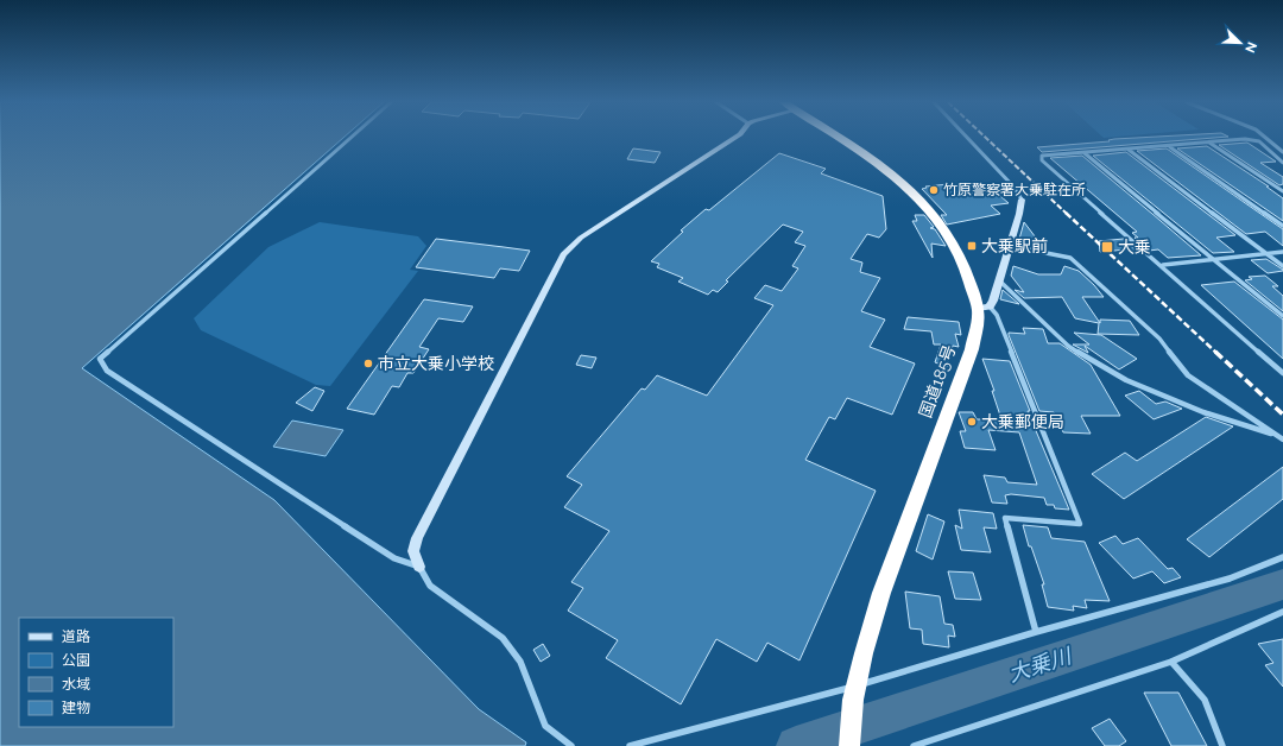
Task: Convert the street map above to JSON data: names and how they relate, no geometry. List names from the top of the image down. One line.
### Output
{"streets":{"highway":["国道185号"]},"water":["大乗川"],"places":{"other":["竹原警察署大乗駐在所","市立大乗小学校","大乗郵便局"],"transit":["大乗駅前","大乗"]},"legend":["道路","公園","水域","建物"],"north":"bottom right"}
